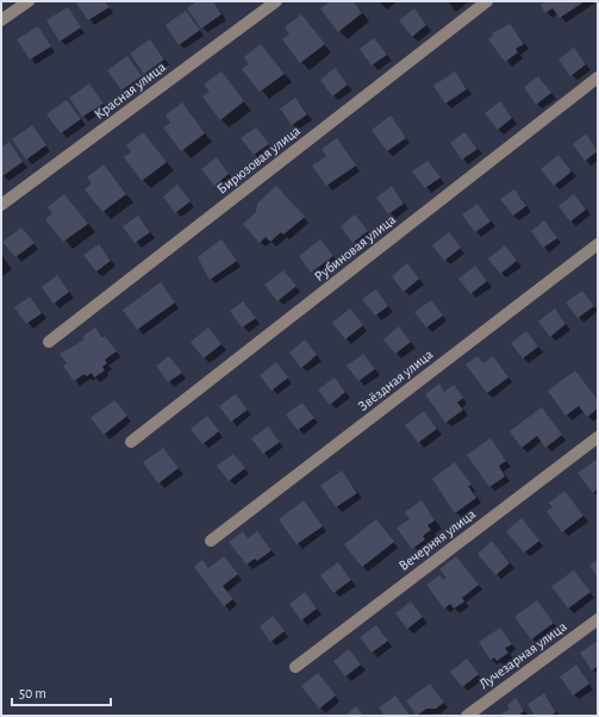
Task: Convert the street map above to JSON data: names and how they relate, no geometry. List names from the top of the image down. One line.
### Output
{"streets":{"street":["Красная улица","Бирюзовая улица","Рубиновая улица","Звёздная улица","Вечерняя улица","Лучезарная улица"]},"scale_bar":"50 m"}
